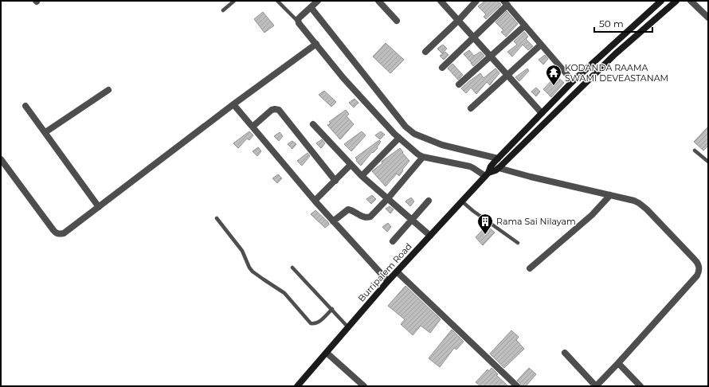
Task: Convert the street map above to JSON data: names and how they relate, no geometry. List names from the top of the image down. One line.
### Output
{"streets":{"main road":["Burripalem Road"]},"places":{"temple":["KODANDA RAAMA SWAMI DEVEASTANAM"],"building":["Rama Sai Nilayam"]},"scale_bar":"50 m"}
